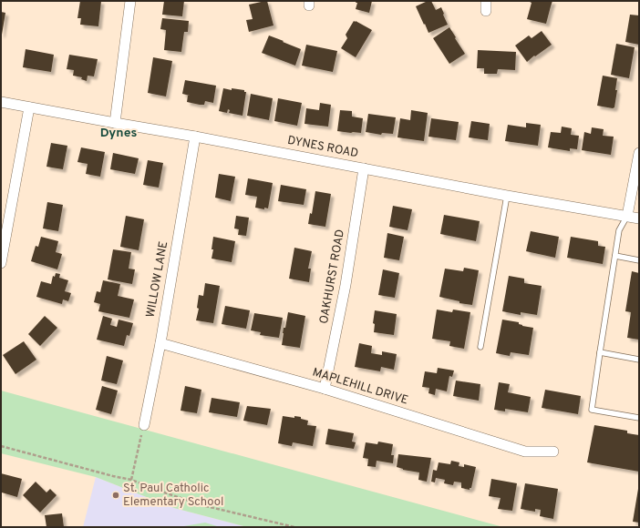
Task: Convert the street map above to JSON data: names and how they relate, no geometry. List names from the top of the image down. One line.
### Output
{"streets":{"street":["DYNES ROAD","OAKHURST ROAD","WILLOW LANE","MAPLEHILL DRIVE"]},"crossings":[["DYNES ROAD","OAKHURST ROAD"],["DYNES ROAD","WILLOW LANE"],["OAKHURST ROAD","MAPLEHILL DRIVE"],["WILLOW LANE","MAPLEHILL DRIVE"]],"districts":["Dynes"],"places":["St. Paul Catholic Elementary School"]}
